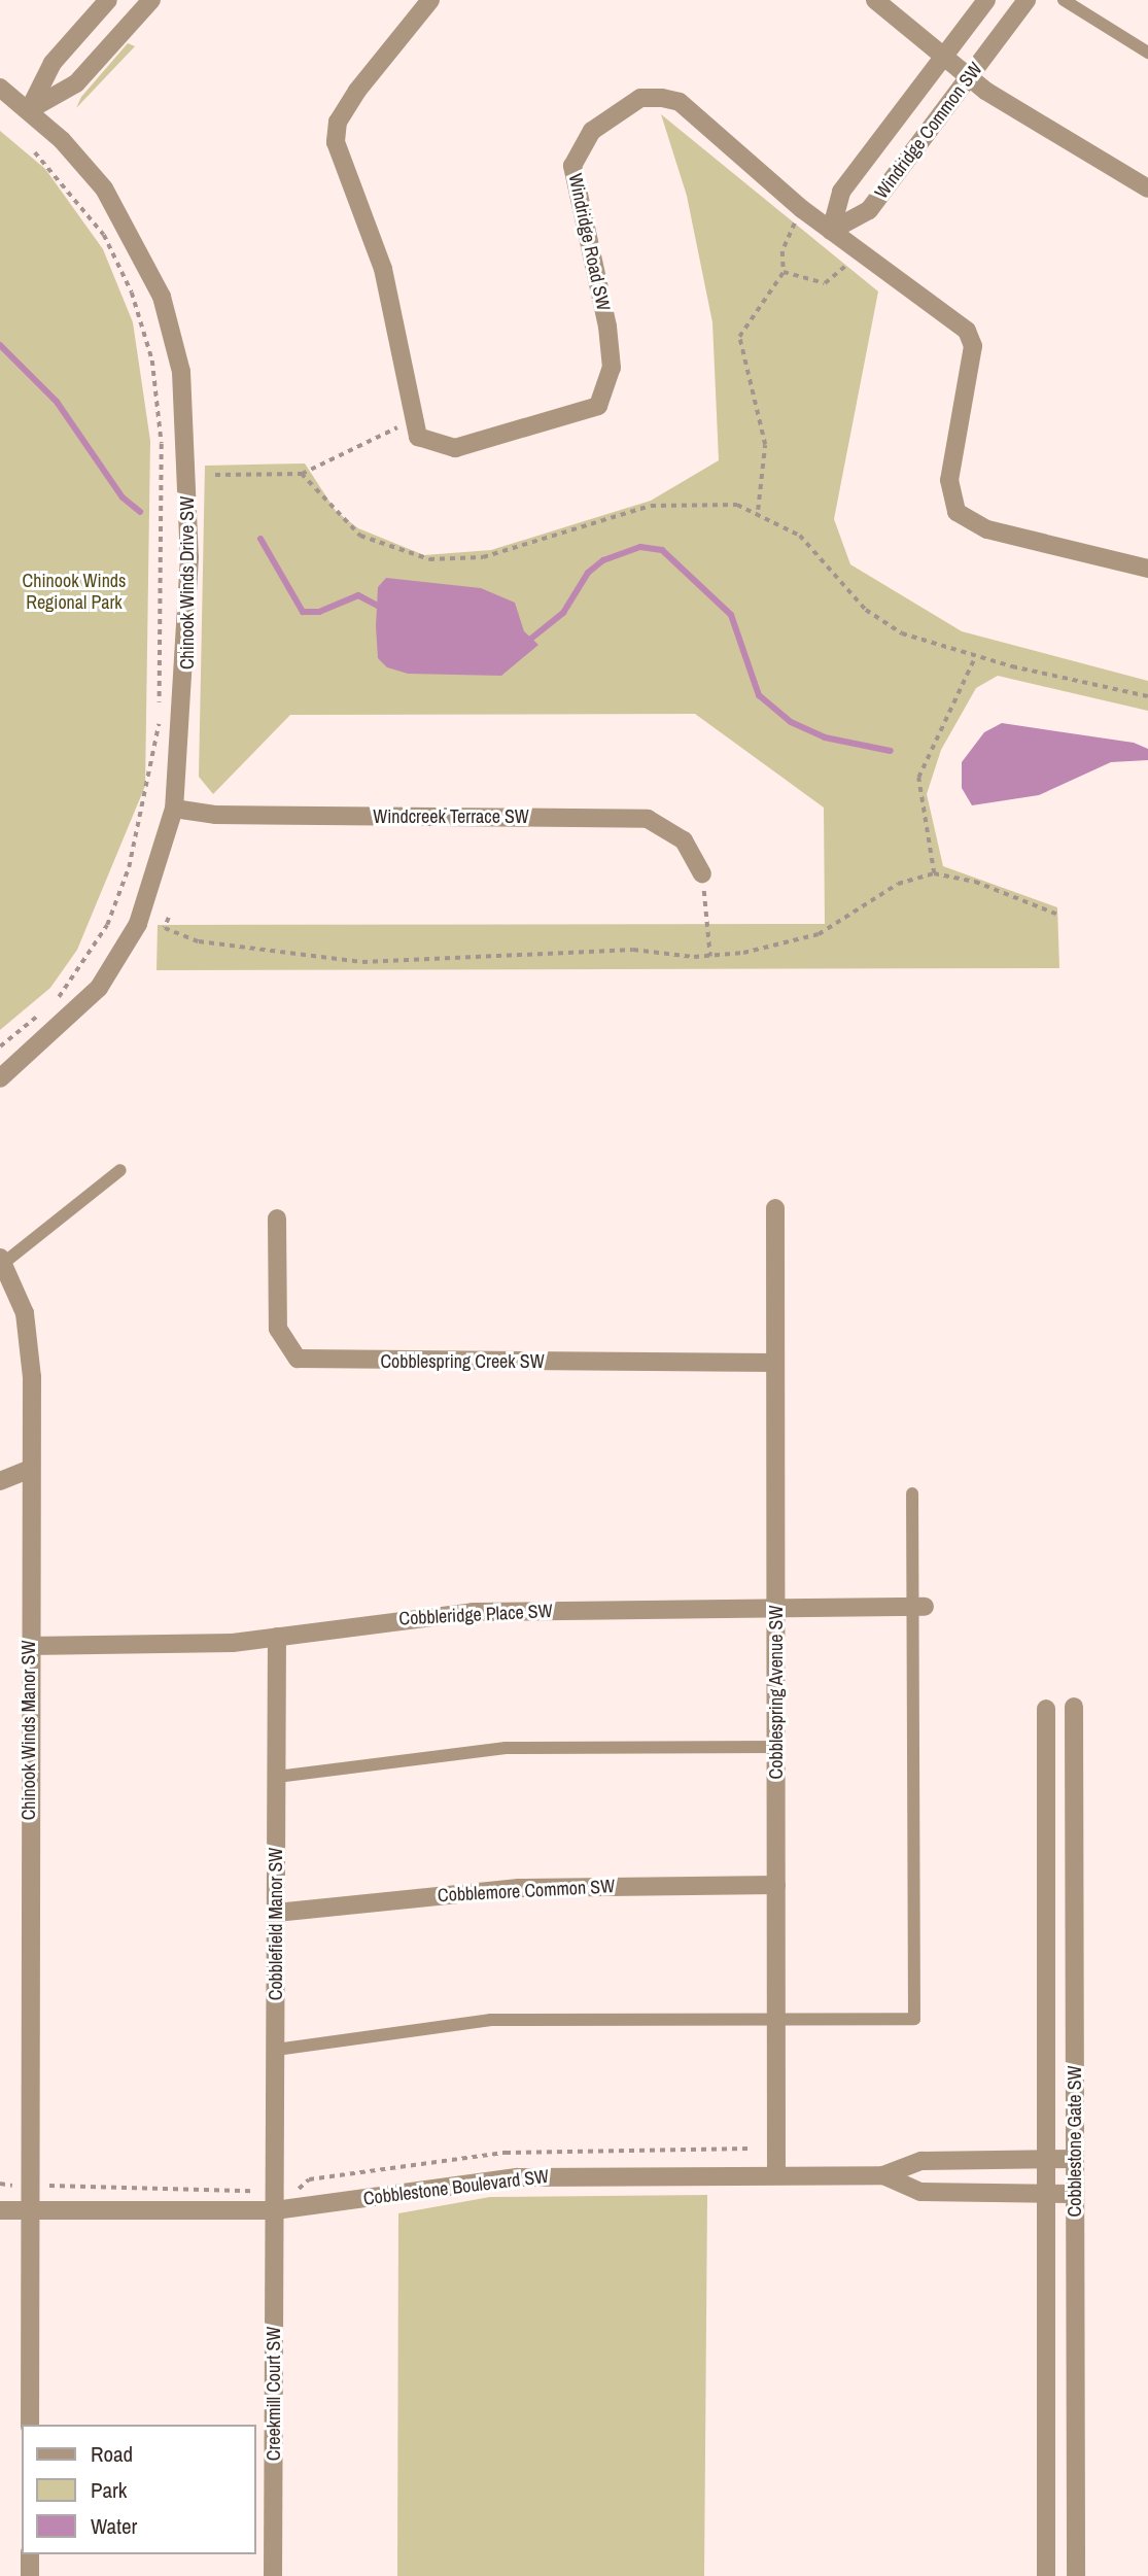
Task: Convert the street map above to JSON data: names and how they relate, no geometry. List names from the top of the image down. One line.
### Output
{"streets":{"street":["Windridge Common SW","Windridge Road SW","Chinook Winds Drive SW","Windcreek Terrace SW","Cobblespring Creek SW","Cobbleridge Place SW","Cobblespring Avenue SW","Chinook Winds Manor SW","Cobblemore Common SW","Cobblefield Manor SW","Cobblestone Gate SW","Cobblestone Boulevard SW","Creekmill Court SW"]},"crossings":[["Windridge Common SW","Windridge Road SW"],["Chinook Winds Drive SW","Windcreek Terrace SW"],["Cobblespring Creek SW","Cobblespring Avenue SW"],["Cobbleridge Place SW","Cobblespring Avenue SW"],["Cobbleridge Place SW","Chinook Winds Manor SW"],["Cobbleridge Place SW","Cobblefield Manor SW"],["Cobblespring Avenue SW","Cobblemore Common SW"],["Cobblespring Avenue SW","Cobblestone Boulevard SW"],["Chinook Winds Manor SW","Cobblestone Boulevard SW"],["Cobblemore Common SW","Cobblefield Manor SW"],["Cobblefield Manor SW","Cobblestone Boulevard SW"],["Cobblefield Manor SW","Creekmill Court SW"],["Cobblestone Gate SW","Cobblestone Boulevard SW"],["Cobblestone Boulevard SW","Creekmill Court SW"]],"parks":["Chinook Winds Regional Park"],"legend":["Road","Park","Water"]}
